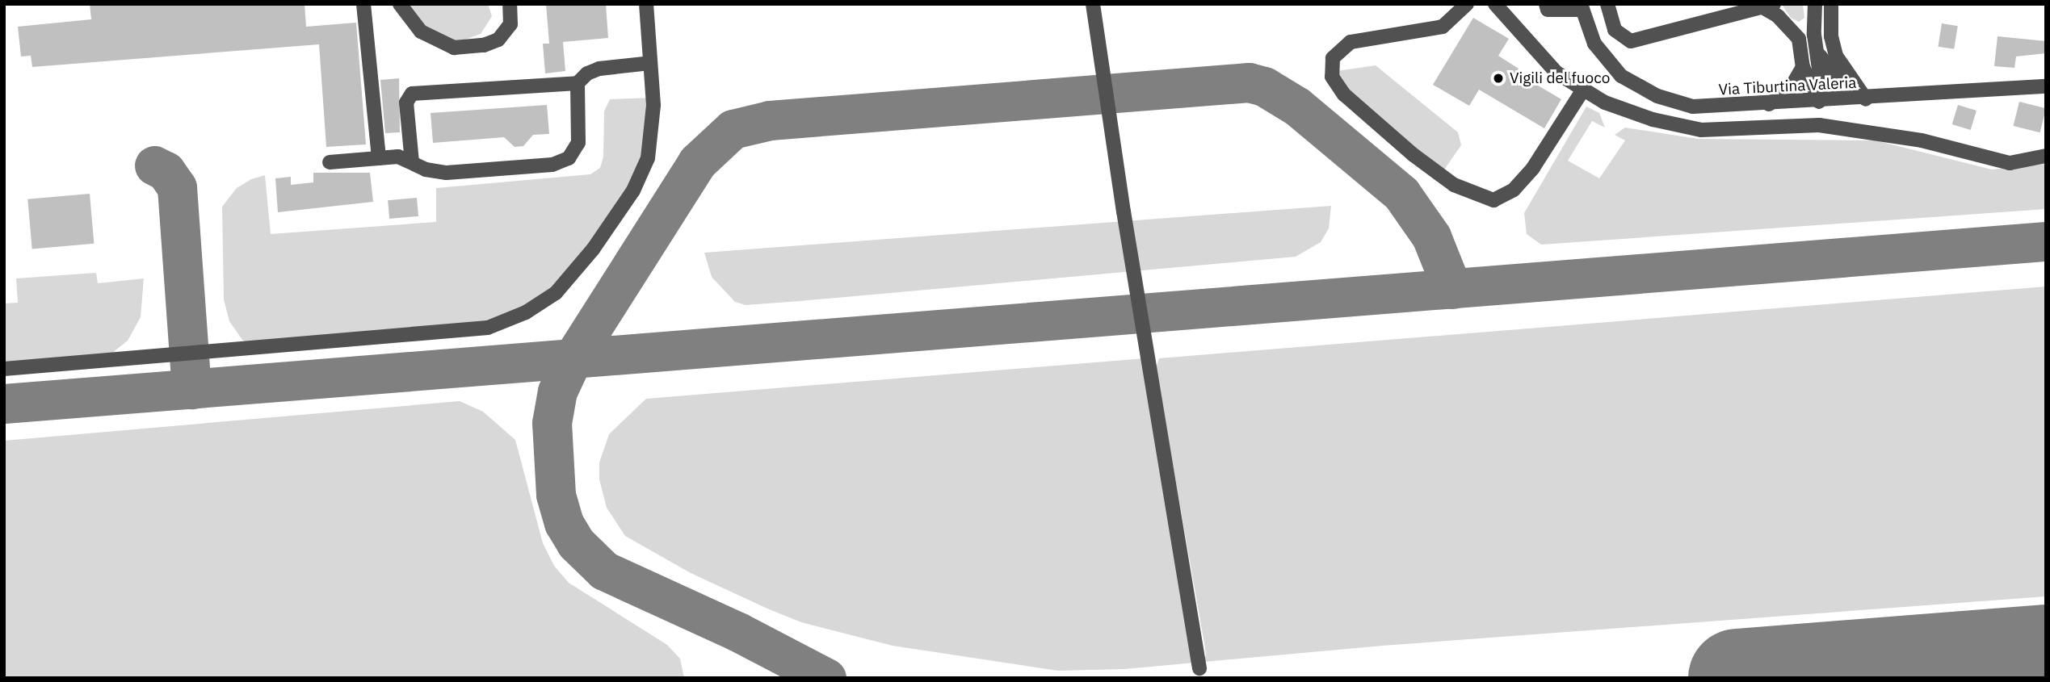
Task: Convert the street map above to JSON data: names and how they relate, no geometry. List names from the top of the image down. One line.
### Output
{"streets":{"street":["Via Tiburtina Valeria"]},"places":["Vigili del fuoco"]}
